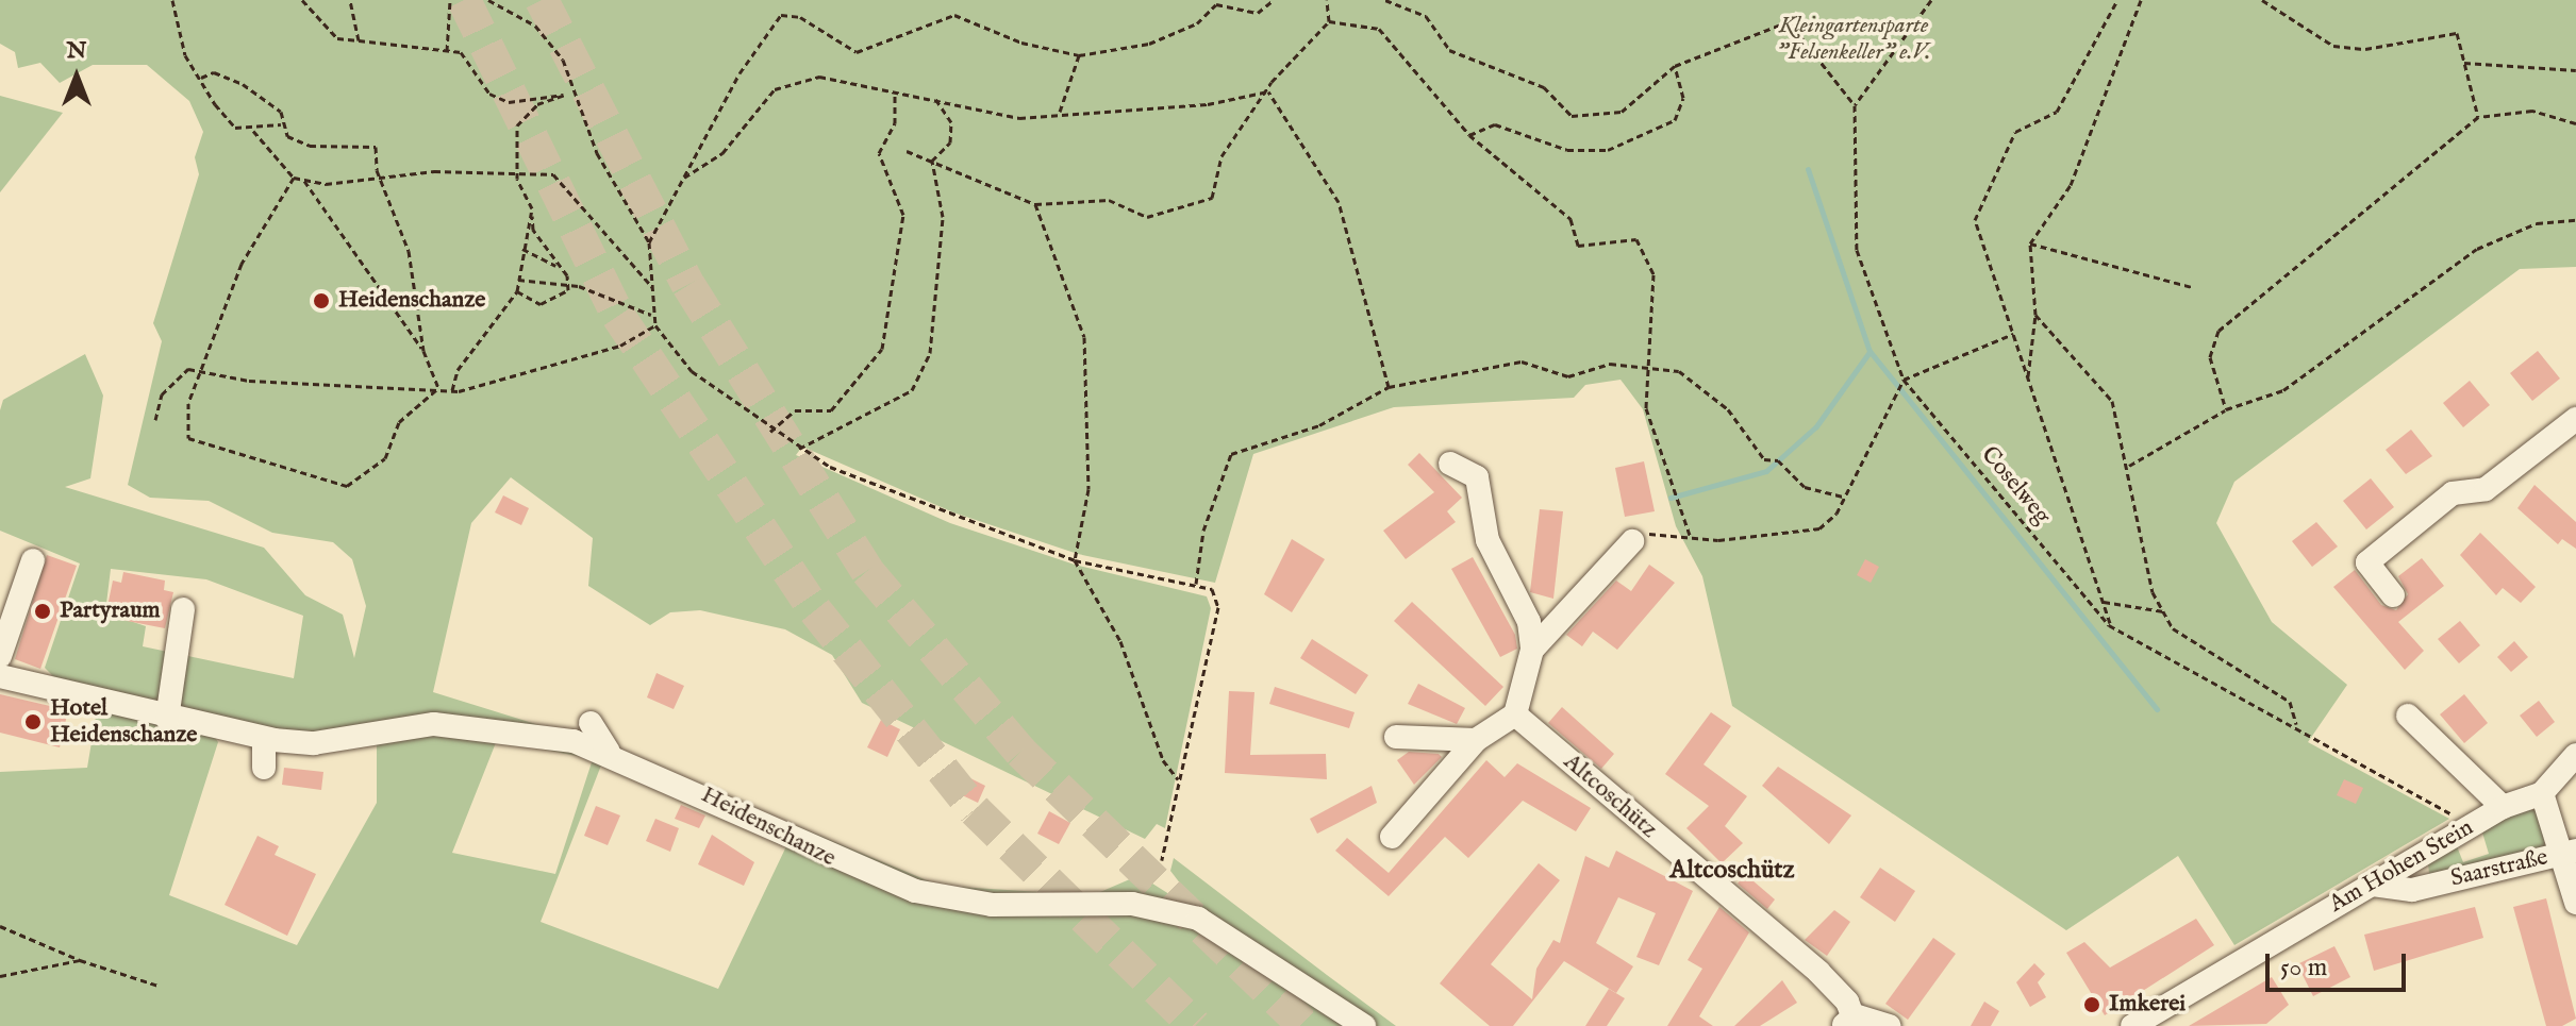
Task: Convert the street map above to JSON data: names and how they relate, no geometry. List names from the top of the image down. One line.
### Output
{"streets":{"street":["Altcoschütz","Heidenschanze","Am Hohen Stein","Saarstraße"],"path":["Coselweg"]},"crossings":[["Am Hohen Stein","Saarstraße"]],"districts":["Altcoschütz"],"parks":["Kleingartensparte \"Felsenkeller\" e.V."],"places":["Heidenschanze","Partyraum","Hotel Heidenschanze","Imkerei"],"scale_bar":"50 m","north":"top"}
